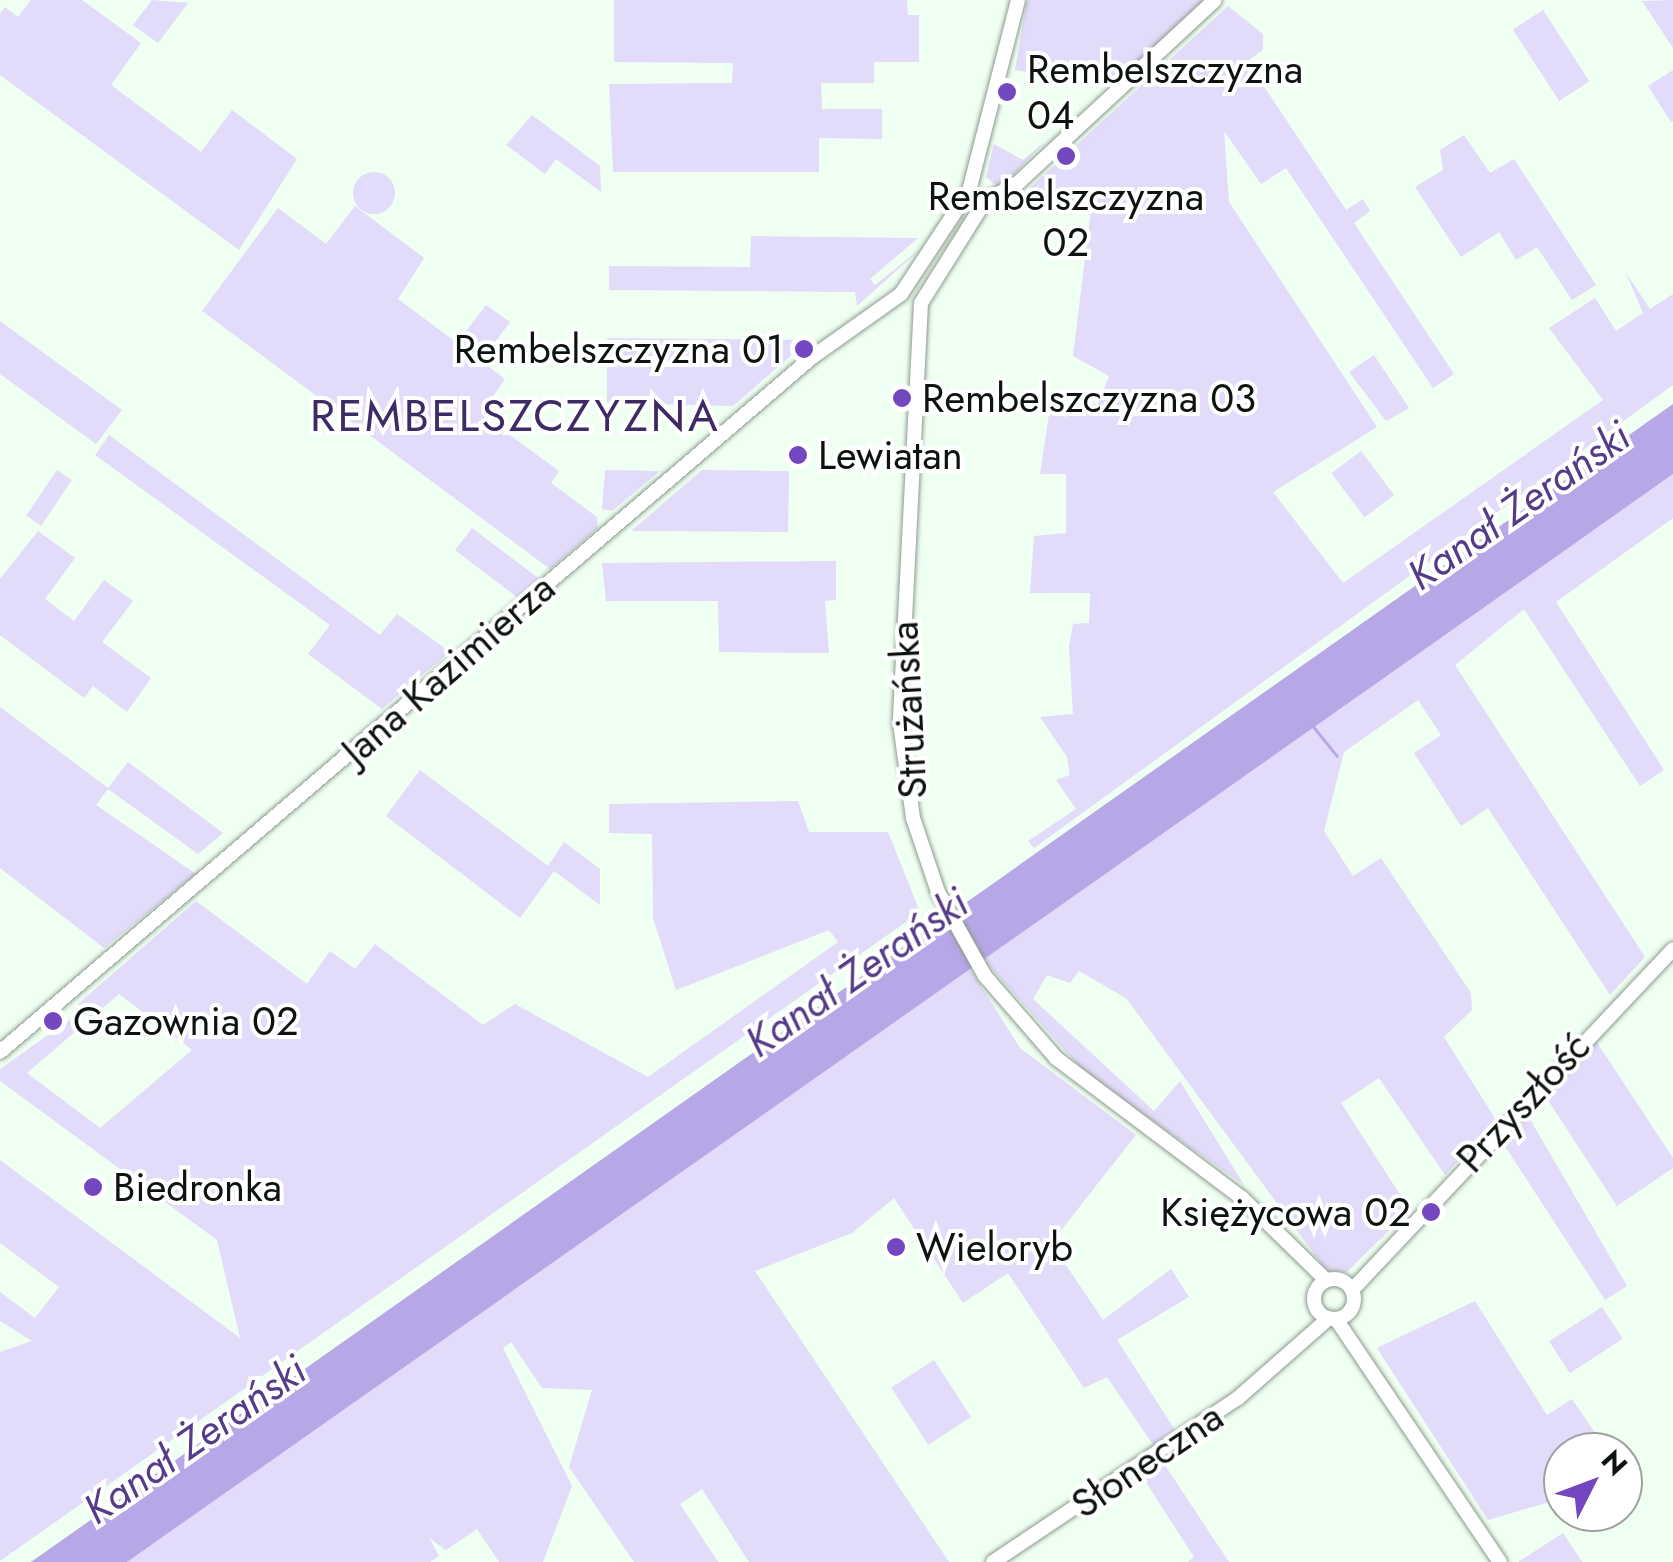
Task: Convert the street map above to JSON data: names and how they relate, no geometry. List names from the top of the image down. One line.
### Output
{"streets":{"main road":["Jana Kazimierza","Strużańska","Przyszłość","Słoneczna"]},"districts":["REMBELSZCZYZNA"],"water":["Kanał Żerański"],"places":["Rembelszczyzna 04","Rembelszczyzna 02","Rembelszczyzna 01","Rembelszczyzna 03","Lewiatan","Gazownia 02","Biedronka","Księżycowa 02","Wieloryb"],"north":"top right"}
